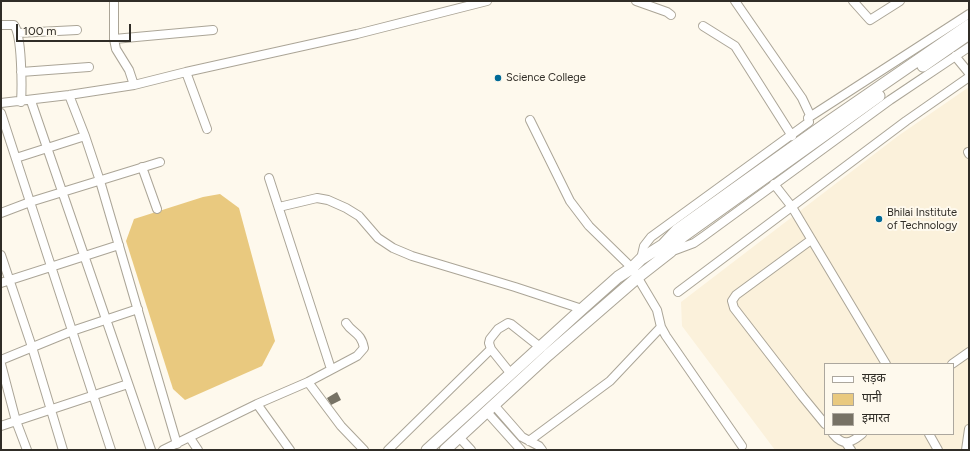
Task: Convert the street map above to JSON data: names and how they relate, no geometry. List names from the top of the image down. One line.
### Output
{"places":["Science College","Bhilai Institute of Technology"],"legend":["सड़क","पानी","इमारत"],"scale_bar":"100 m"}
